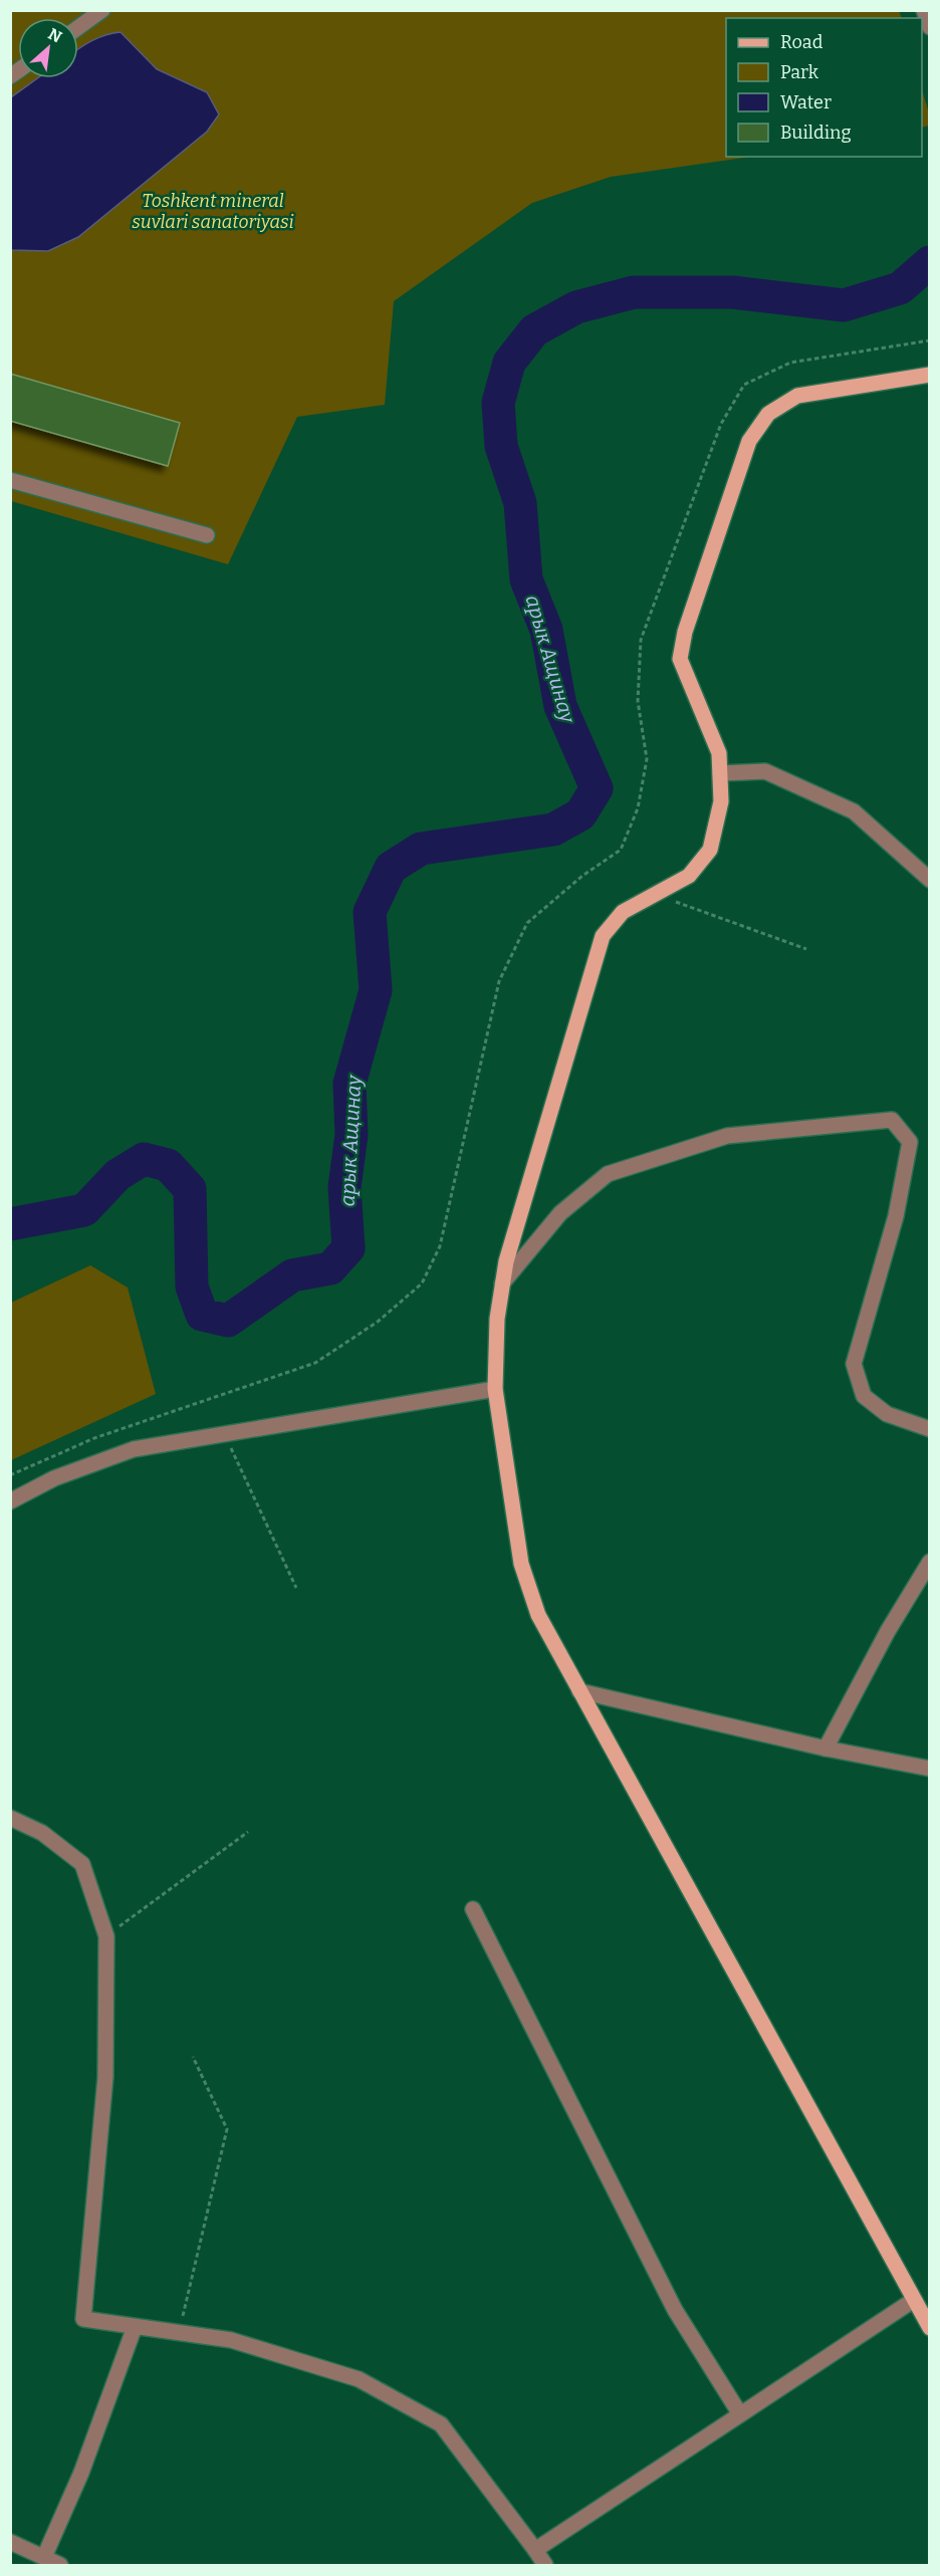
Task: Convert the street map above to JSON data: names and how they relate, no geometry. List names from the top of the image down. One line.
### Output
{"water":["арык Ащинау"],"parks":["Toshkent mineral suvlari sanatoriyasi"],"legend":["Road","Park","Water","Building"],"north":"top right"}
